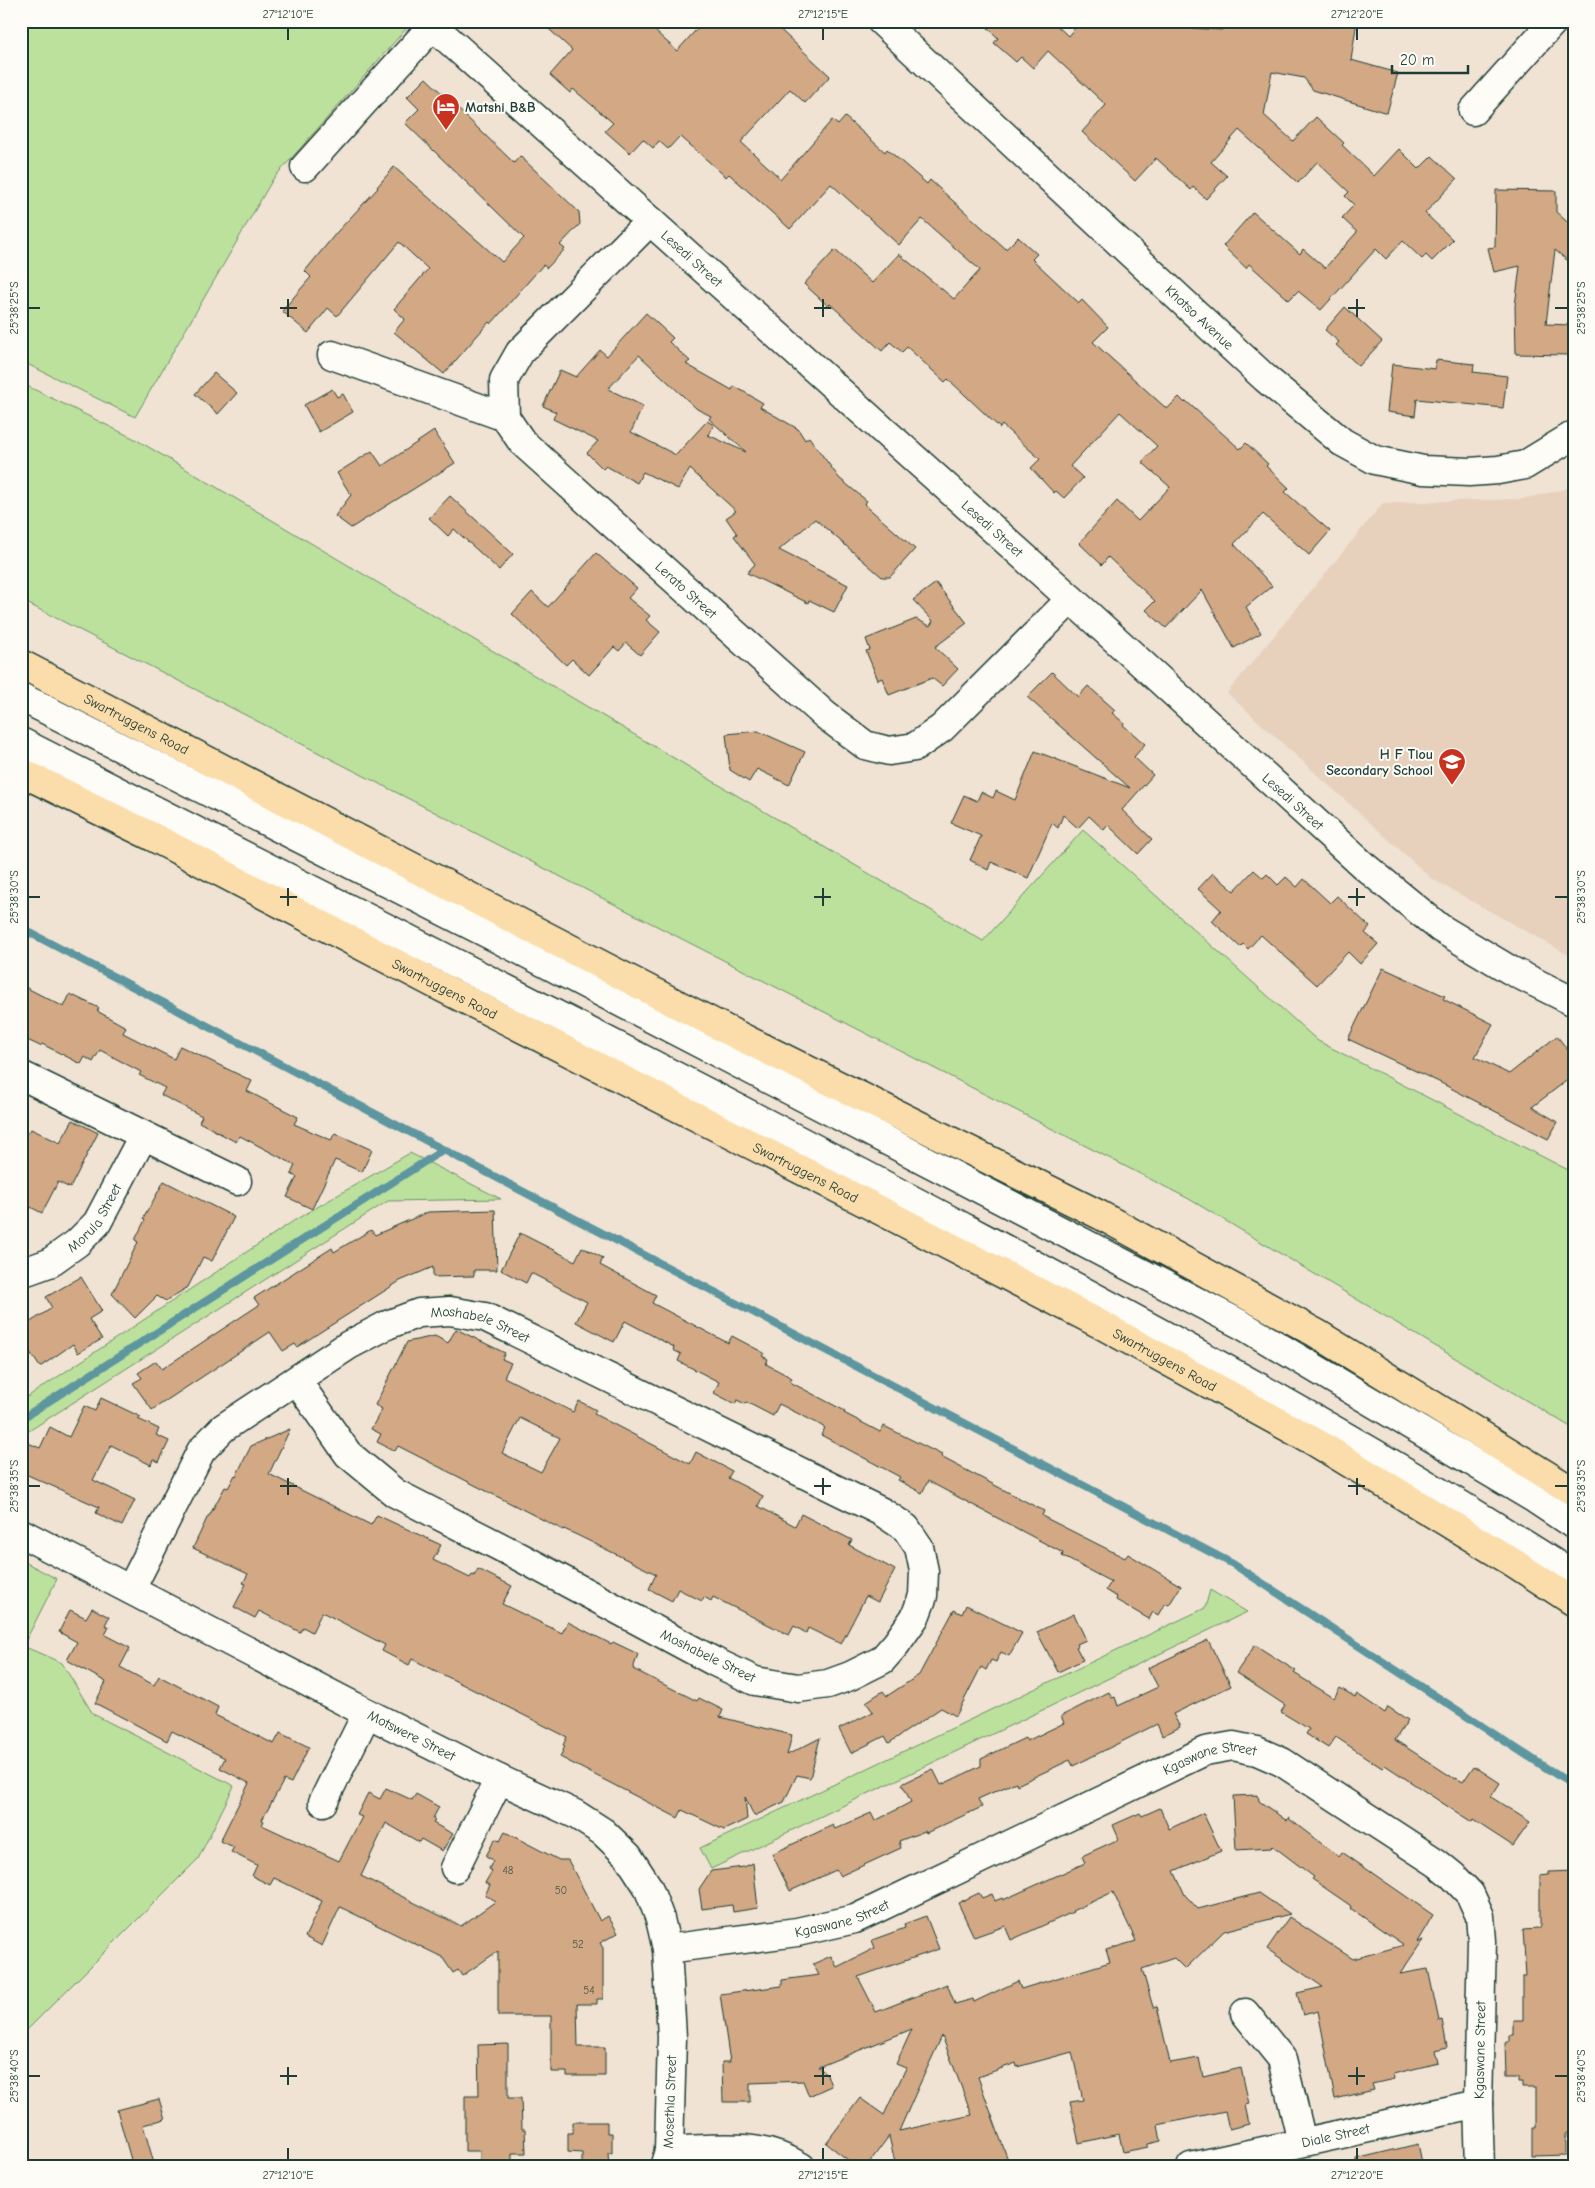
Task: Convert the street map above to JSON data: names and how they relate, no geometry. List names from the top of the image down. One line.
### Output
{"streets":{"main road":["Swartruggens Road"],"street":["Lesedi Street","Khotso Avenue","Lerato Street","Morula Street","Moshabele Street","Motswere Street","Kgaswane Street","Mosethla Street","Diale Street"]},"crossings":[["Lesedi Street","Lerato Street"],["Moshabele Street","Motswere Street"],["Motswere Street","Kgaswane Street"],["Motswere Street","Mosethla Street"],["Kgaswane Street","Diale Street"]],"places":{"hotel":["Matshi B&B"],"school or university":["H F Tlou Secondary School"]},"house_numbers":["48","50","52","54"],"scale_bar":"20 m","coordinates":["27°12'10\"E","27°12'15\"E","27°12'20\"E","25°38'25\"S","25°38'30\"S","25°38'35\"S","25°38'40\"S"]}
